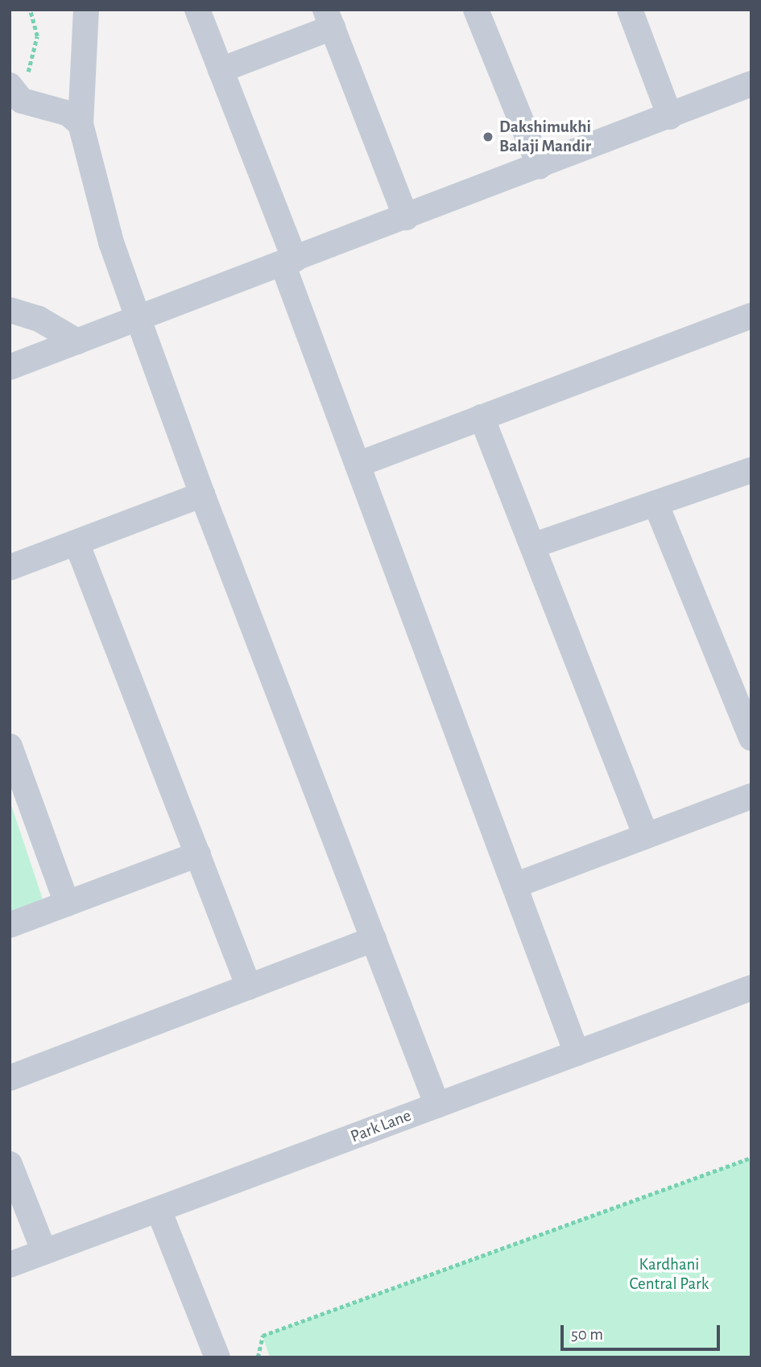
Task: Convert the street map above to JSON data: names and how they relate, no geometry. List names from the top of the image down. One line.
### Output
{"streets":{"street":["Park Lane"]},"parks":["Kardhani Central Park"],"places":["Dakshimukhi Balaji Mandir"],"scale_bar":"50 m"}
